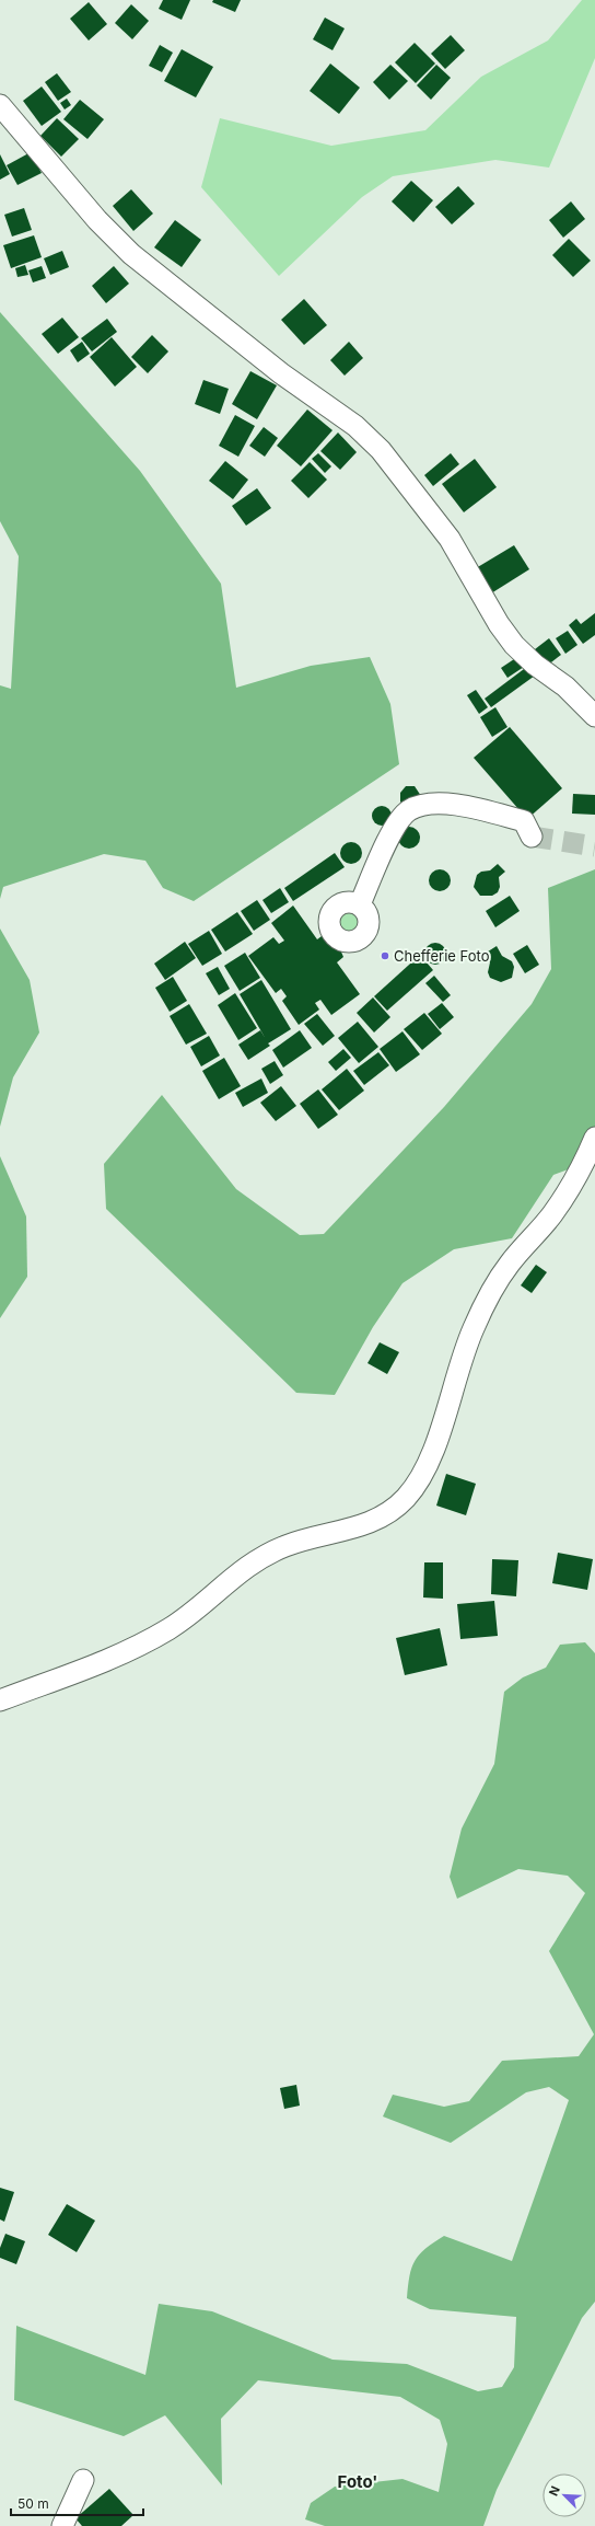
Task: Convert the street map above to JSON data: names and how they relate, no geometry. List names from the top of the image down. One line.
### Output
{"districts":["Foto'"],"places":["Chefferie Foto"],"scale_bar":"50 m","north":"top left"}
